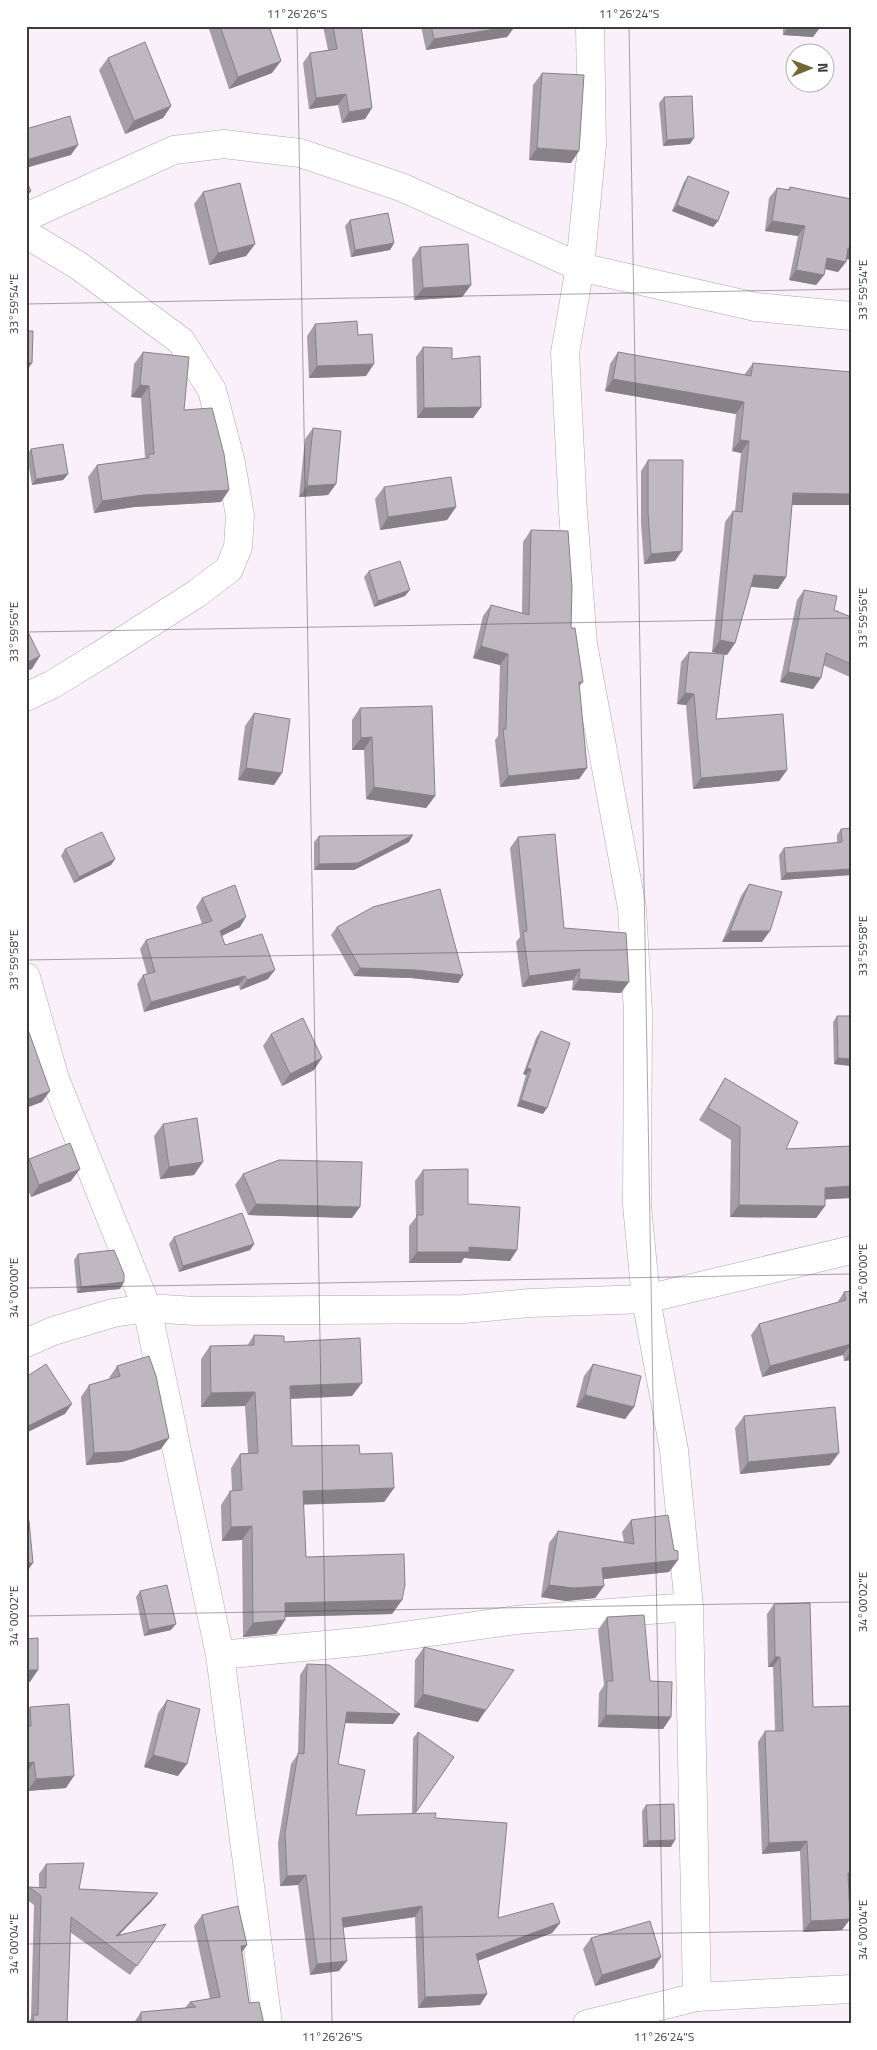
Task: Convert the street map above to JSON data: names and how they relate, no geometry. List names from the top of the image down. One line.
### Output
{"north":"right","coordinates":["11°26'26\"S","11°26'24\"S","33°59'54\"E","33°59'56\"E","33°59'58\"E","34°00'00\"E","34°00'02\"E","34°00'04\"E"]}
